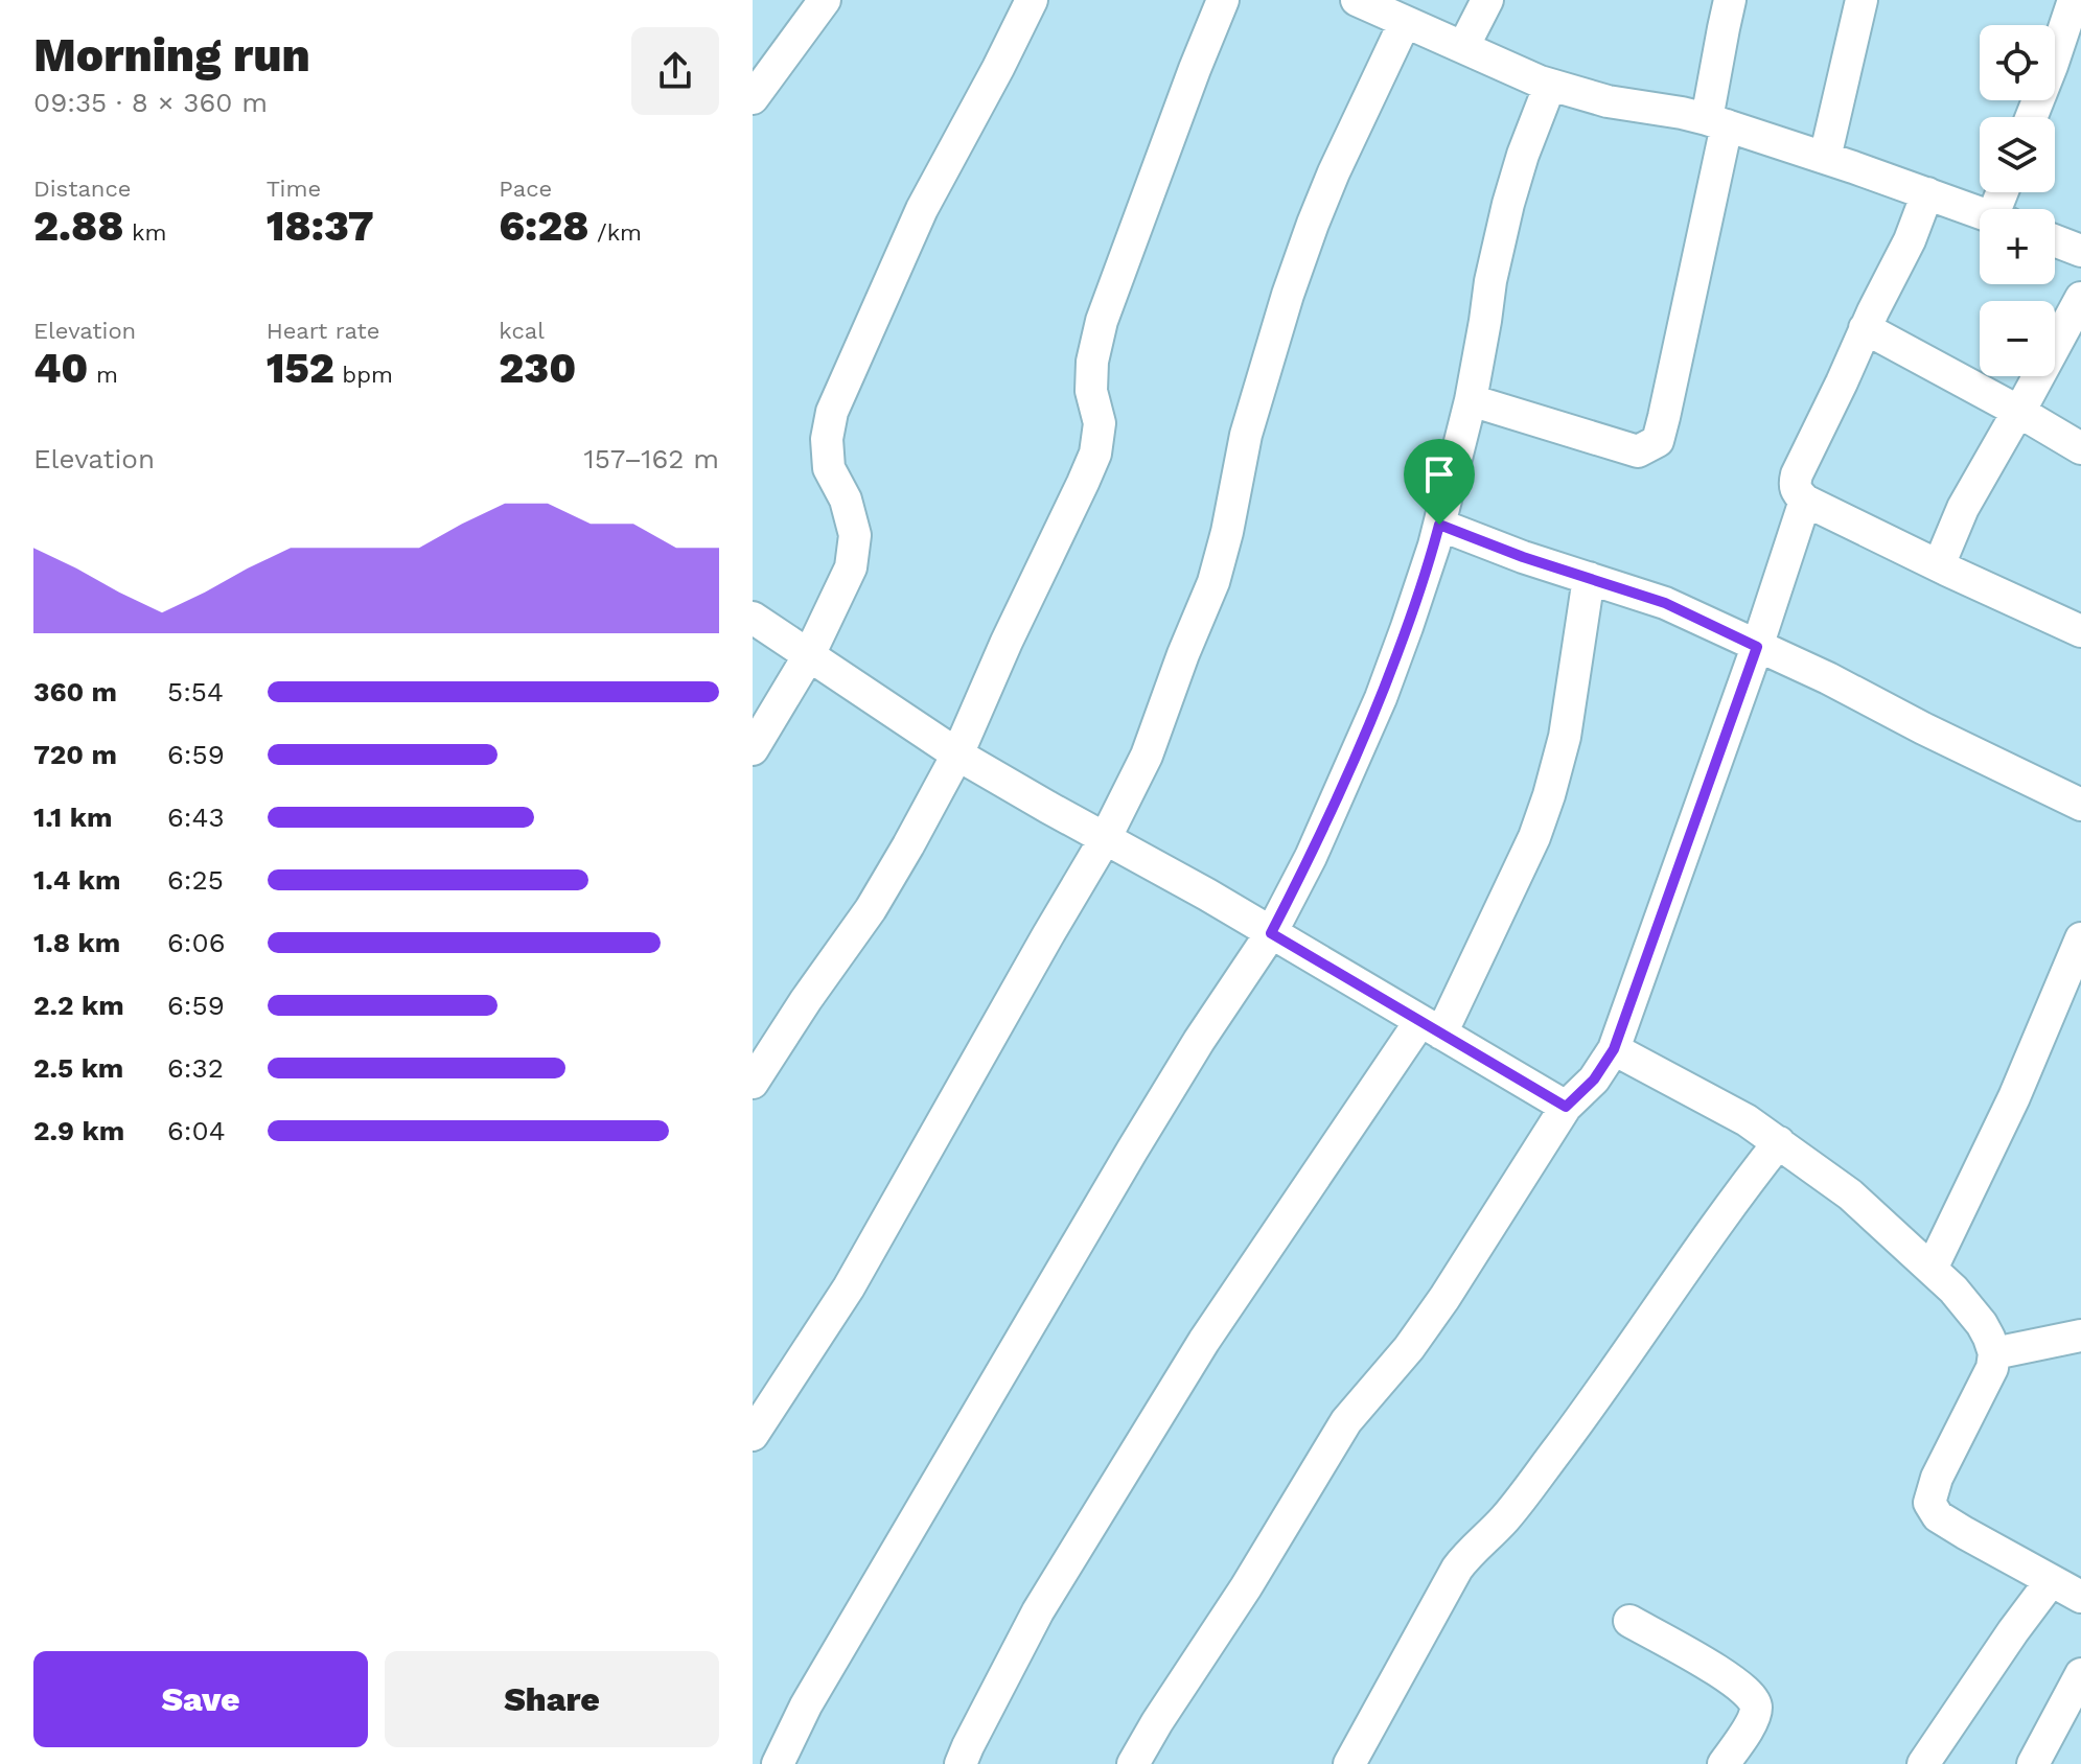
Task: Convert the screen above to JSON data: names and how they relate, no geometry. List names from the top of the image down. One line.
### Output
{"page":{"heading":["Morning run","09:35 · 8 × 360 m"],"map_buttons":["+","−"],"stats":[["Distance","2.88 km"],["Time","18:37"],["Pace","6:28 /km"],["Elevation","40 m"],["Heart rate","152 bpm"],["kcal","230"]],"chart":["Elevation","157–162 m"],"list":[{"name":"360 m","note":"5:54"},{"name":"720 m","note":"6:59"},{"name":"1.1 km","note":"6:43"},{"name":"1.4 km","note":"6:25"},{"name":"1.8 km","note":"6:06"},{"name":"2.2 km","note":"6:59"},{"name":"2.5 km","note":"6:32"},{"name":"2.9 km","note":"6:04"}],"buttons":["Save","Share"]}}
